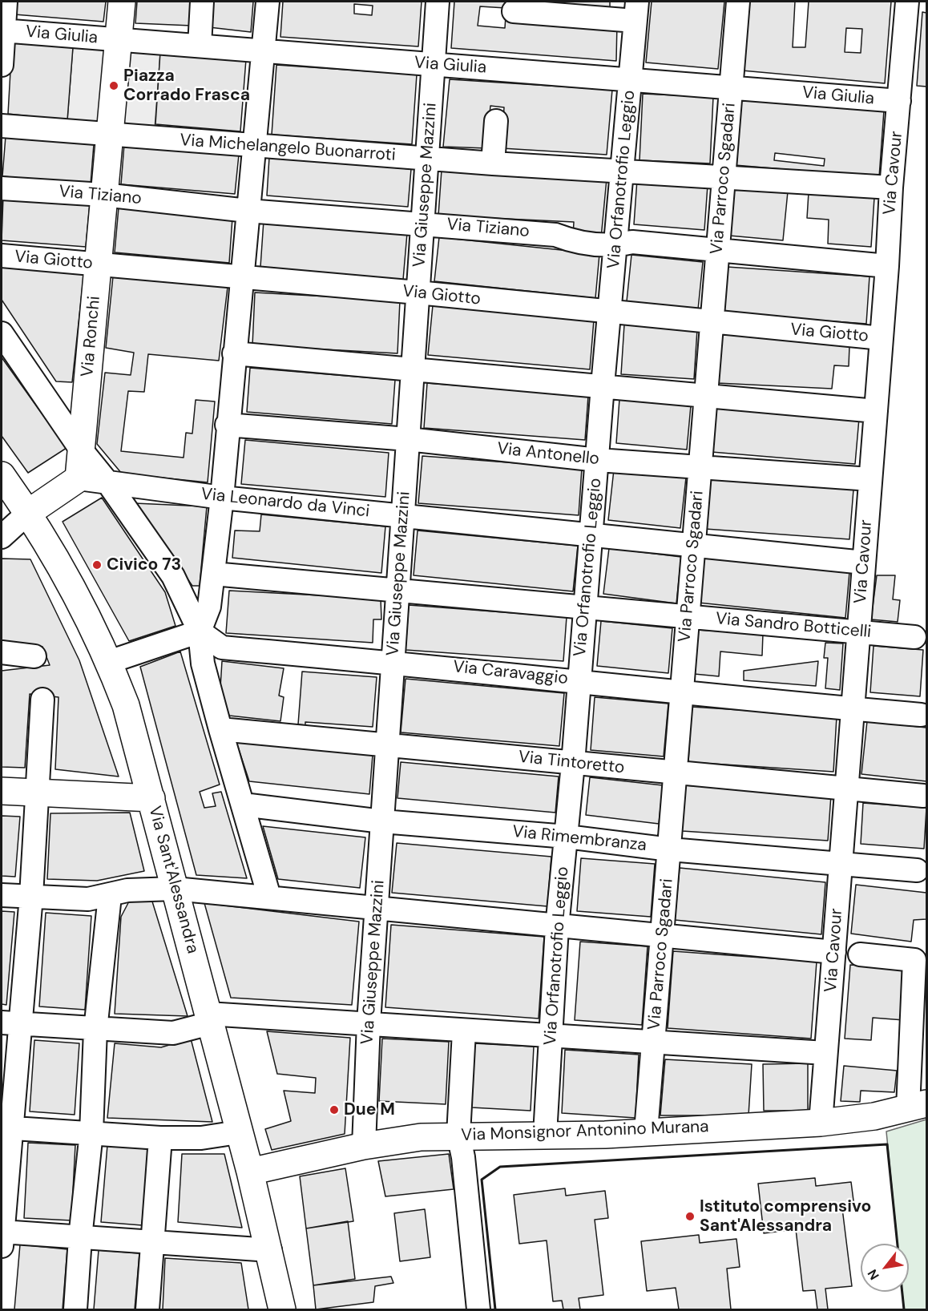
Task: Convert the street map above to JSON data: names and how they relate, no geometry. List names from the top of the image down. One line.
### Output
{"streets":{"street":["Via Giulia","Via Michelangelo Buonarroti","Via Cavour","Via Parroco Sgadari","Via Orfanotrofio Leggio","Via Giuseppe Mazzini","Via Tiziano","Via Giotto","Via Ronchi","Via Antonello","Via Leonardo da Vinci","Via Sandro Botticelli","Via Caravaggio","Via Tintoretto","Via Rimembranza","Via Sant'Alessandra","Via Monsignor Antonino Murana"]},"crossings":[["Via Giulia","Via Cavour"],["Via Giulia","Via Parroco Sgadari"],["Via Giulia","Via Orfanotrofio Leggio"],["Via Giulia","Via Giuseppe Mazzini"],["Via Giulia","Via Ronchi"],["Via Michelangelo Buonarroti","Via Cavour"],["Via Michelangelo Buonarroti","Via Parroco Sgadari"],["Via Michelangelo Buonarroti","Via Orfanotrofio Leggio"],["Via Michelangelo Buonarroti","Via Giuseppe Mazzini"],["Via Michelangelo Buonarroti","Via Ronchi"],["Via Cavour","Via Tiziano"],["Via Cavour","Via Giotto"],["Via Cavour","Via Antonello"],["Via Cavour","Via Leonardo da Vinci"],["Via Cavour","Via Sandro Botticelli"],["Via Cavour","Via Caravaggio"],["Via Cavour","Via Tintoretto"],["Via Cavour","Via Rimembranza"],["Via Cavour","Via Monsignor Antonino Murana"],["Via Parroco Sgadari","Via Tiziano"],["Via Parroco Sgadari","Via Giotto"],["Via Parroco Sgadari","Via Antonello"],["Via Parroco Sgadari","Via Leonardo da Vinci"],["Via Parroco Sgadari","Via Sandro Botticelli"],["Via Parroco Sgadari","Via Caravaggio"],["Via Parroco Sgadari","Via Tintoretto"],["Via Parroco Sgadari","Via Rimembranza"],["Via Parroco Sgadari","Via Monsignor Antonino Murana"],["Via Orfanotrofio Leggio","Via Tiziano"],["Via Orfanotrofio Leggio","Via Giotto"],["Via Orfanotrofio Leggio","Via Antonello"],["Via Orfanotrofio Leggio","Via Leonardo da Vinci"],["Via Orfanotrofio Leggio","Via Sandro Botticelli"],["Via Orfanotrofio Leggio","Via Caravaggio"],["Via Orfanotrofio Leggio","Via Tintoretto"],["Via Orfanotrofio Leggio","Via Rimembranza"],["Via Orfanotrofio Leggio","Via Monsignor Antonino Murana"],["Via Giuseppe Mazzini","Via Tiziano"],["Via Giuseppe Mazzini","Via Giotto"],["Via Giuseppe Mazzini","Via Antonello"],["Via Giuseppe Mazzini","Via Leonardo da Vinci"],["Via Giuseppe Mazzini","Via Sandro Botticelli"],["Via Giuseppe Mazzini","Via Caravaggio"],["Via Giuseppe Mazzini","Via Tintoretto"],["Via Giuseppe Mazzini","Via Rimembranza"],["Via Giuseppe Mazzini","Via Monsignor Antonino Murana"],["Via Tiziano","Via Ronchi"],["Via Giotto","Via Ronchi"],["Via Ronchi","Via Leonardo da Vinci"],["Via Sant'Alessandra","Via Monsignor Antonino Murana"]],"places":["Piazza Corrado Frasca","Civico 73","Due M","Istituto comprensivo Sant'Alessandra"],"north":"bottom left"}
